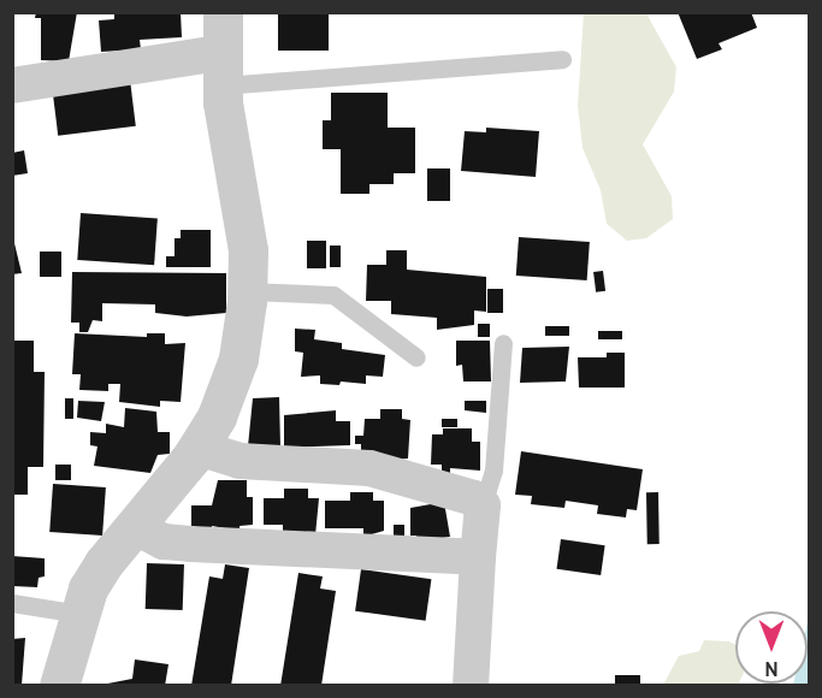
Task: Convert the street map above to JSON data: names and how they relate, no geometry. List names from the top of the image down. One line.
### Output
{"north":"bottom"}
